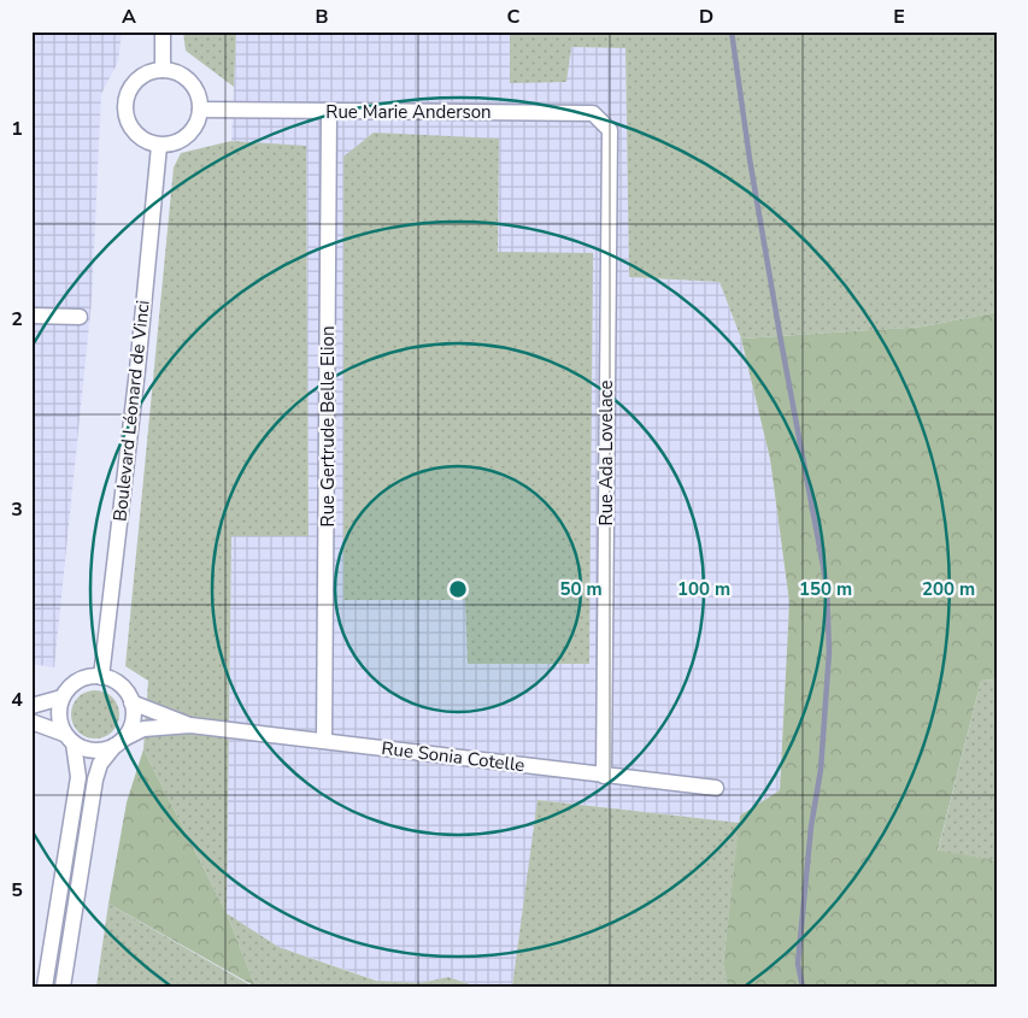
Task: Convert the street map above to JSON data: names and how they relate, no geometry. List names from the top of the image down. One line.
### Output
{"streets":{"street":["Rue Marie Anderson","Boulevard Léonard de Vinci","Rue Gertrude Belle Elion","Rue Ada Lovelace","Rue Sonia Cotelle"]},"crossings":[["Rue Marie Anderson","Boulevard Léonard de Vinci"],["Rue Marie Anderson","Rue Gertrude Belle Elion"],["Rue Marie Anderson","Rue Ada Lovelace"],["Rue Gertrude Belle Elion","Rue Sonia Cotelle"],["Rue Ada Lovelace","Rue Sonia Cotelle"]],"grid":{"columns":["A","B","C","D","E"],"rows":["1","2","3","4","5"]},"rings":["50 m","100 m","150 m","200 m"]}
